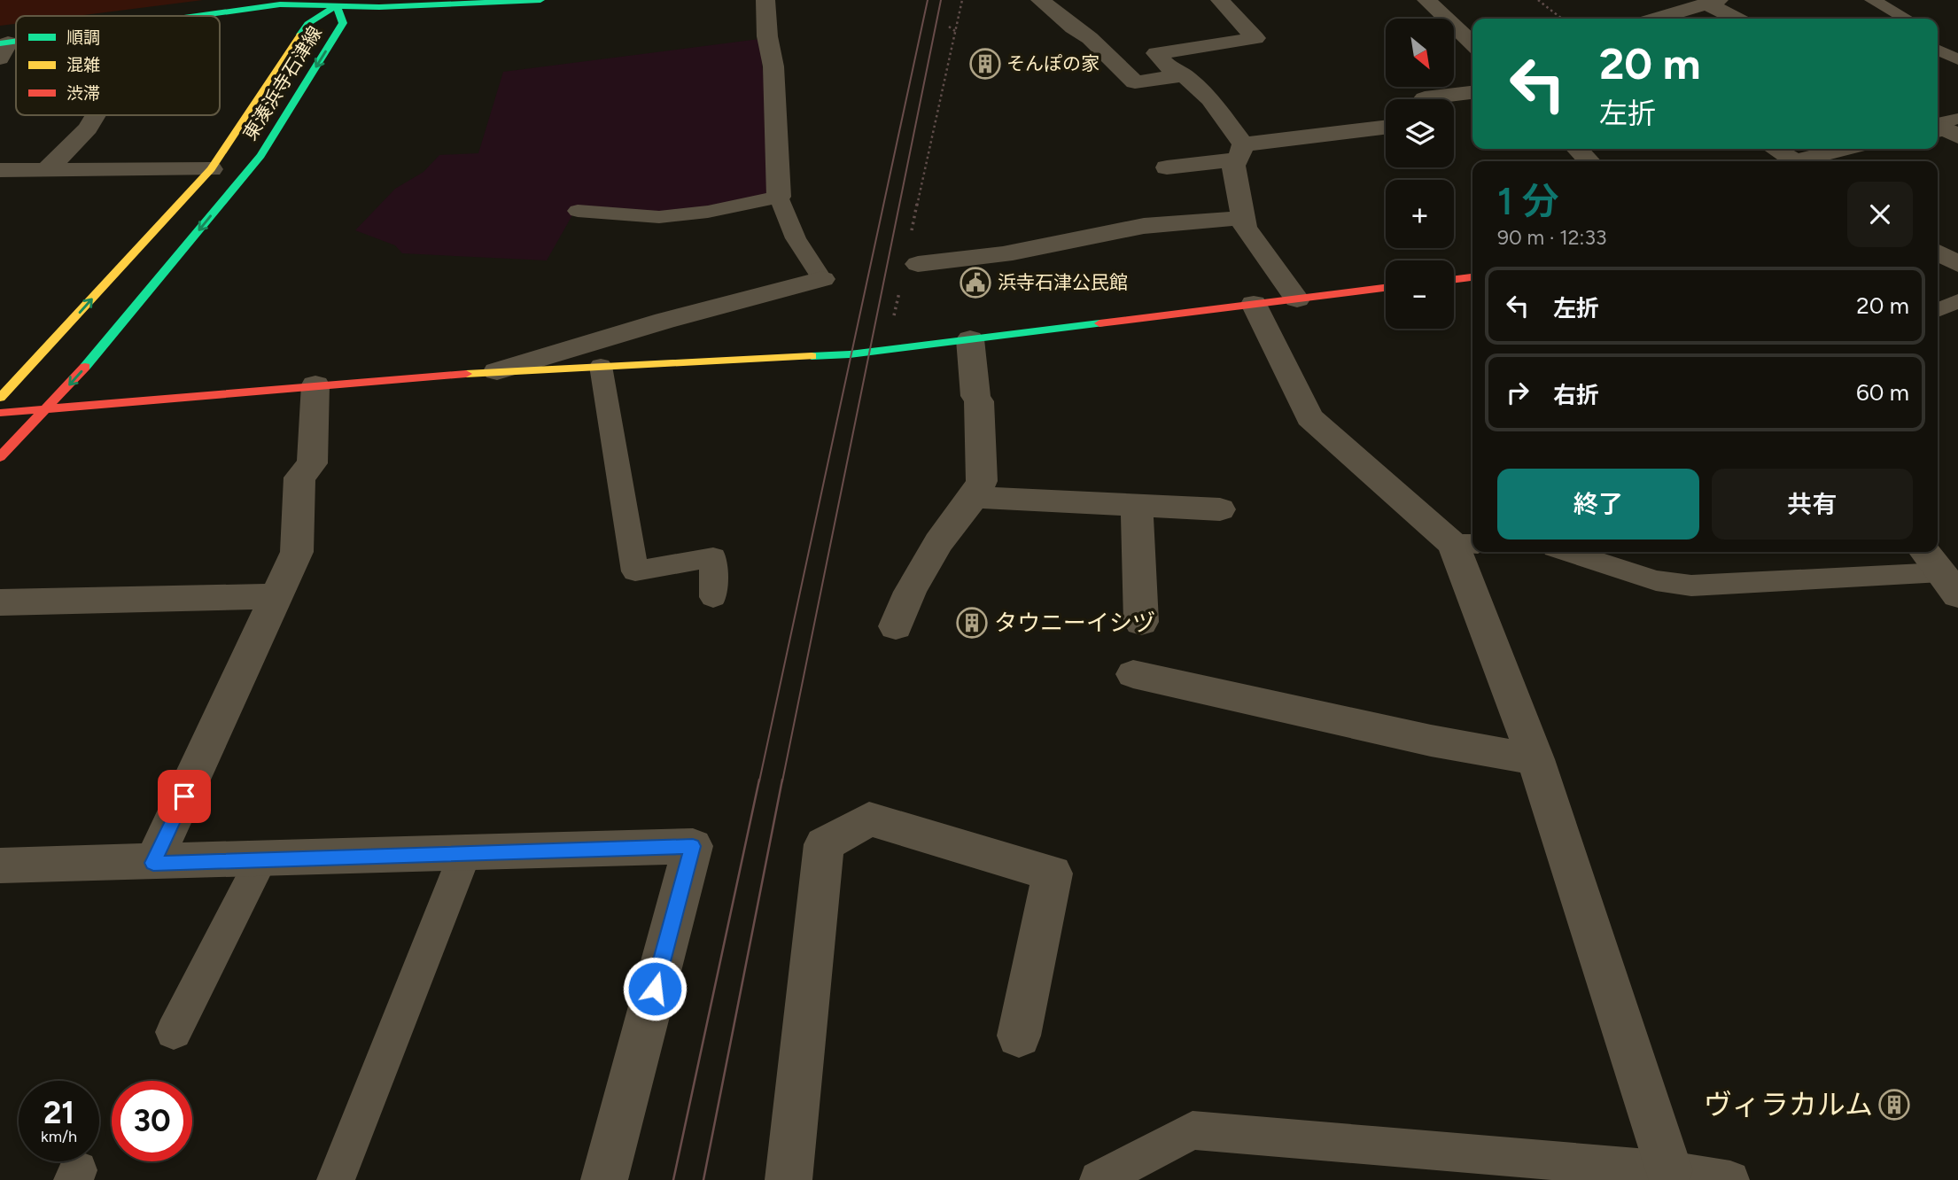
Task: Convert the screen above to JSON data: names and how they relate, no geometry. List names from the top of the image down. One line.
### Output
{"streets":{"street":["東湊浜寺石津線"]},"places":{"building":["そんぽの家","タウニーイシヅ","ヴィラカルム"],"public building":["浜寺石津公民館"]},"legend":["順調","混雑","渋滞"],"north":"bottom right","page":{"map_buttons":["+","−"],"turn":["20 m","左折"],"heading":["1 分","90 m · 12:33"],"list":[{"name":"左折","value":"20 m"},{"name":"右折","value":"60 m"}],"buttons":["終了","共有"],"speed":"21 km/h","limit":"30"}}
